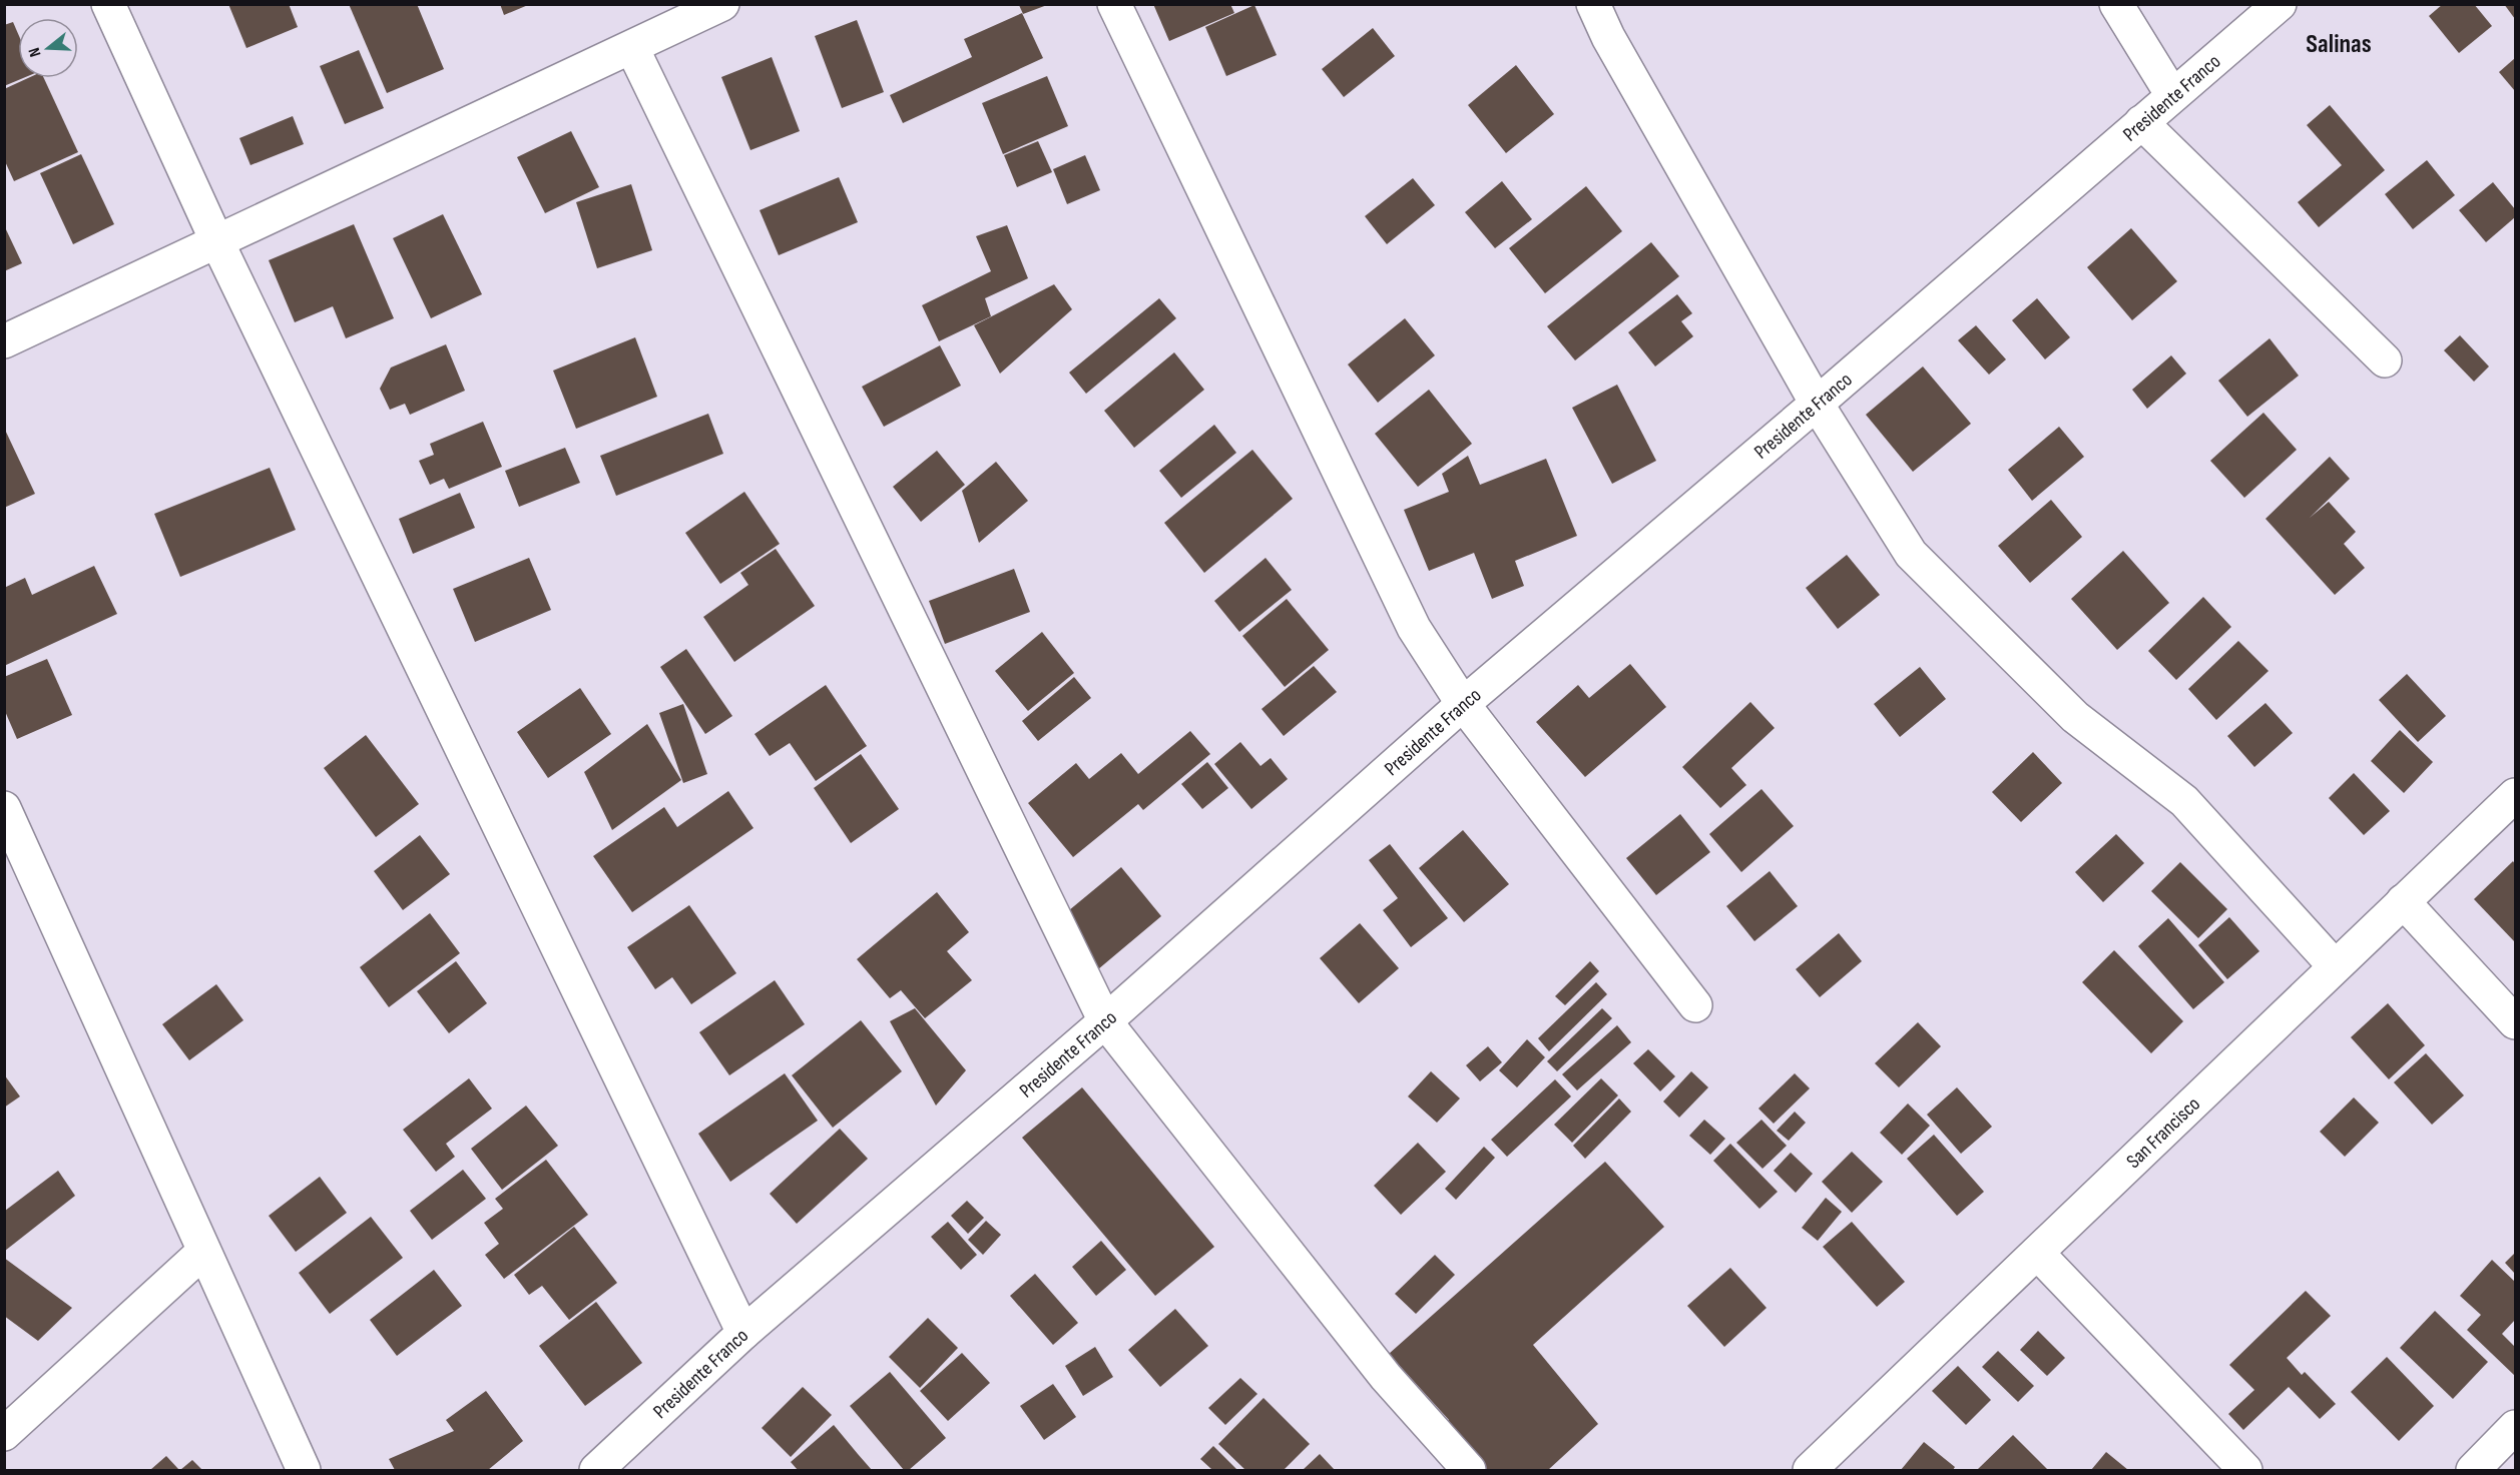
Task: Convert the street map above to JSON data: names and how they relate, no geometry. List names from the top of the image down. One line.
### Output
{"streets":{"street":["Presidente Franco","San Francisco"]},"districts":["Salinas"],"north":"left"}
